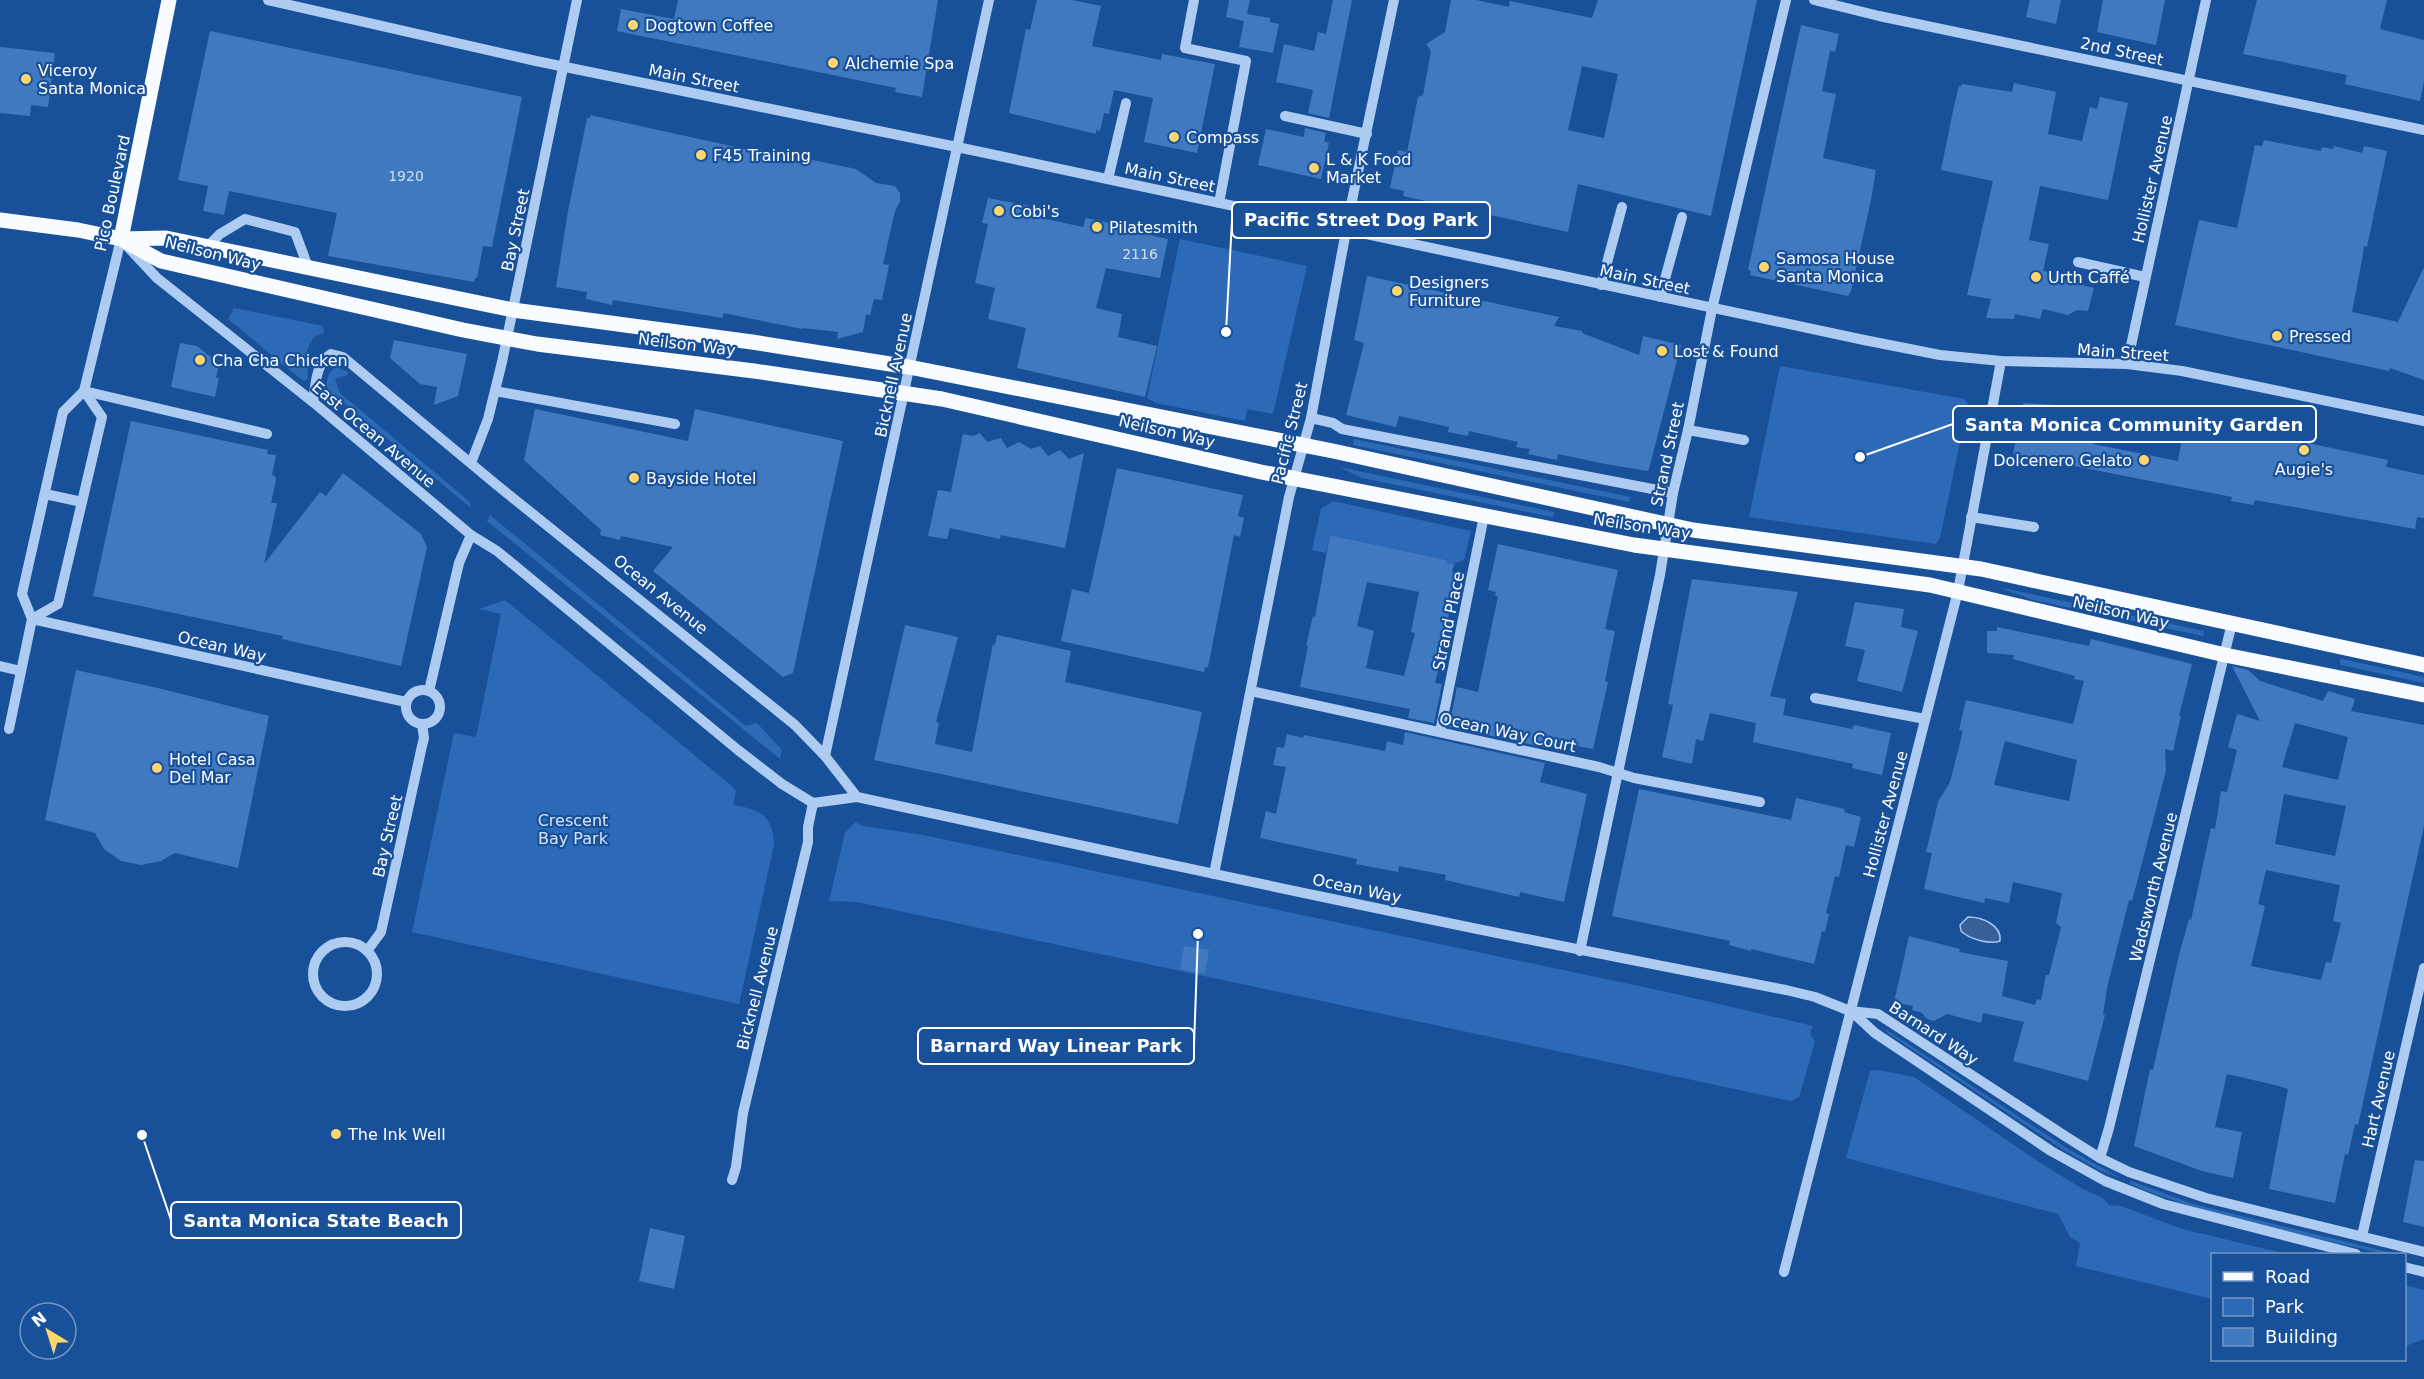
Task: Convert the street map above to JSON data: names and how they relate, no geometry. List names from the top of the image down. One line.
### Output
{"streets":{"main road":["Pico Boulevard","Neilson Way"],"street":["2nd Street","Main Street","Hollister Avenue","Bay Street","Bicknell Avenue","Pacific Street","East Ocean Avenue","Strand Street","Ocean Avenue","Strand Place","Ocean Way","Ocean Way Court","Wadsworth Avenue","Barnard Way","Hart Avenue"]},"crossings":[["2nd Street","Hollister Avenue"],["Main Street","Hollister Avenue"],["Main Street","Bay Street"],["Main Street","Bicknell Avenue"],["Main Street","Pacific Street"],["Main Street","Strand Street"],["Hollister Avenue","Neilson Way"],["Hollister Avenue","Ocean Way"],["Hollister Avenue","Barnard Way"],["Pico Boulevard","Neilson Way"],["Pico Boulevard","East Ocean Avenue"],["Bay Street","Neilson Way"],["Bay Street","Ocean Avenue"],["Bay Street","Ocean Way"],["Neilson Way","Bicknell Avenue"],["Neilson Way","Pacific Street"],["Neilson Way","East Ocean Avenue"],["Neilson Way","Strand Street"],["Neilson Way","Strand Place"],["Neilson Way","Wadsworth Avenue"],["Bicknell Avenue","Ocean Avenue"],["Bicknell Avenue","Ocean Way"],["Pacific Street","Ocean Way"],["Pacific Street","Ocean Way Court"],["East Ocean Avenue","Ocean Avenue"],["Strand Street","Ocean Way"],["Strand Street","Ocean Way Court"],["Strand Place","Ocean Way Court"],["Ocean Way","Barnard Way"],["Wadsworth Avenue","Barnard Way"],["Barnard Way","Hart Avenue"]],"parks":["Crescent Bay Park"],"places":["Dogtown Coffee","Alchemie Spa","Viceroy Santa Monica","Compass","F45 Training","L & K Food Market","Cobi's","Pilatesmith","Samosa House Santa Monica","Urth Caffé","Designers Furniture","Pacific Street Dog Park","Pressed","Lost & Found","Cha Cha Chicken","Augie's","Santa Monica Community Garden","Dolcenero Gelato","Bayside Hotel","Hotel Casa Del Mar","Barnard Way Linear Park","The Ink Well","Santa Monica State Beach"],"house_numbers":["1920","2116"],"legend":["Road","Park","Building"],"north":"top left"}
